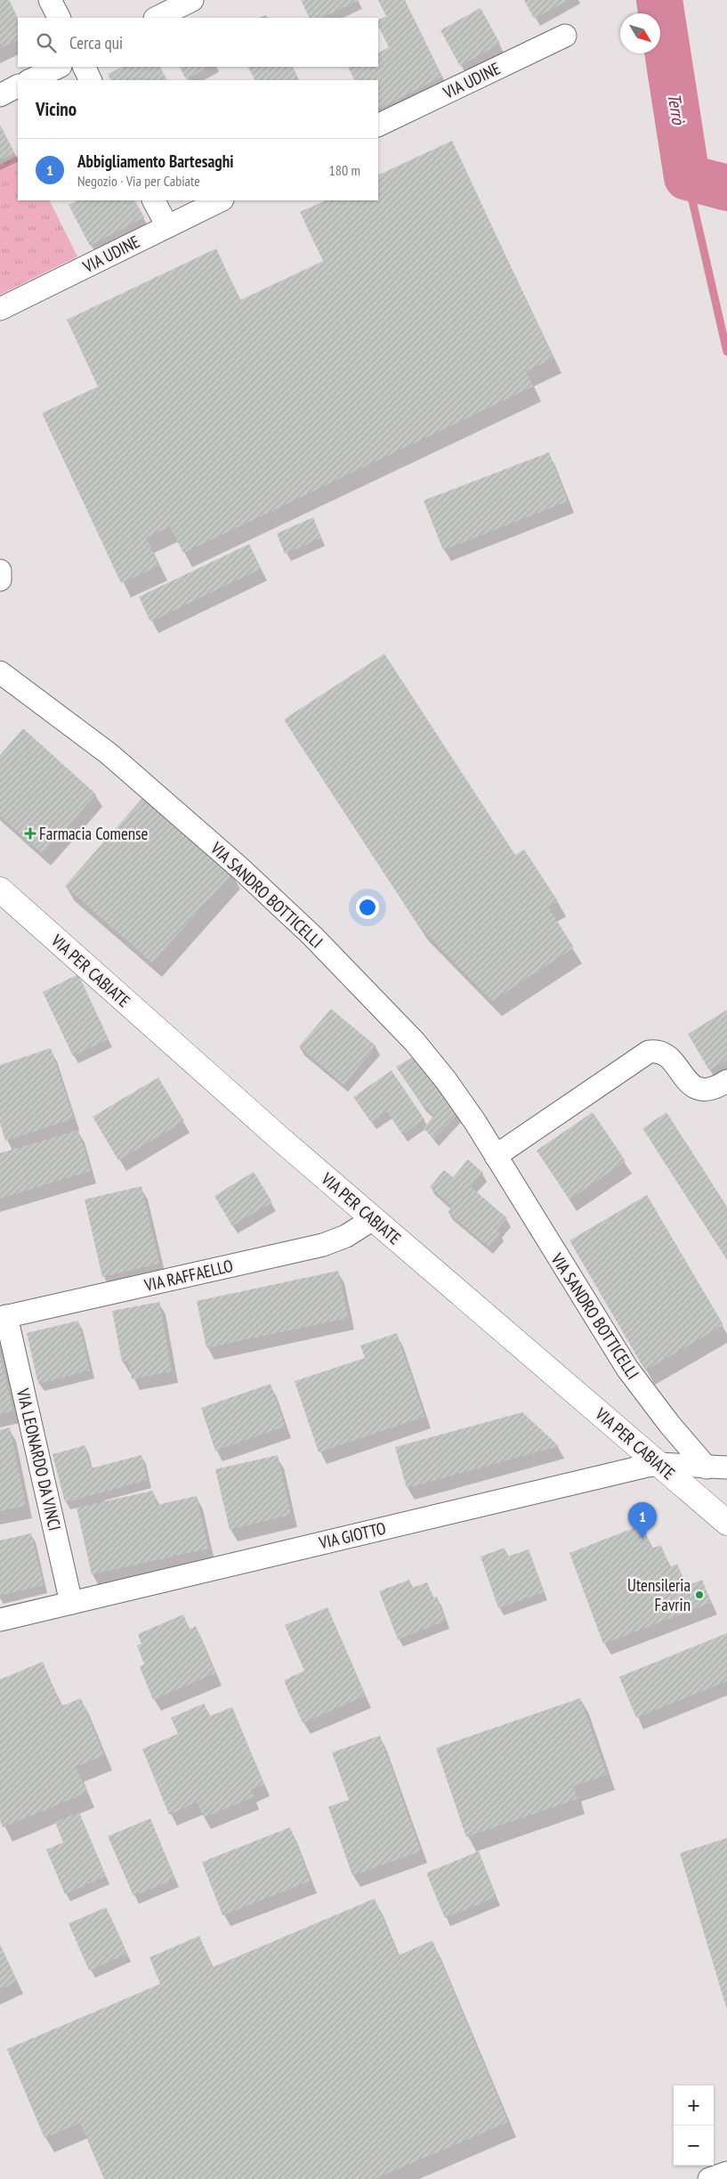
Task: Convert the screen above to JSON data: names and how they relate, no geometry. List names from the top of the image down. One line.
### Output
{"streets":{"street":["VIA UDINE","VIA SANDRO BOTTICELLI","VIA PER CABIATE","VIA RAFFAELLO","VIA LEONARDO DA VINCI","VIA GIOTTO"]},"crossings":[["VIA SANDRO BOTTICELLI","VIA GIOTTO"],["VIA PER CABIATE","VIA RAFFAELLO"],["VIA PER CABIATE","VIA GIOTTO"],["VIA RAFFAELLO","VIA LEONARDO DA VINCI"],["VIA LEONARDO DA VINCI","VIA GIOTTO"]],"water":["Terrò"],"places":{"health":["Farmacia Comense"],"other":["Utensileria Favrin"]},"north":"bottom right","page":{"search":"Cerca qui","heading":"Vicino","list":[{"mark":"1","name":"Abbigliamento Bartesaghi","note":"Negozio · Via per Cabiate","value":"180 m"}],"pins":"1","map_buttons":["+","−"]}}
